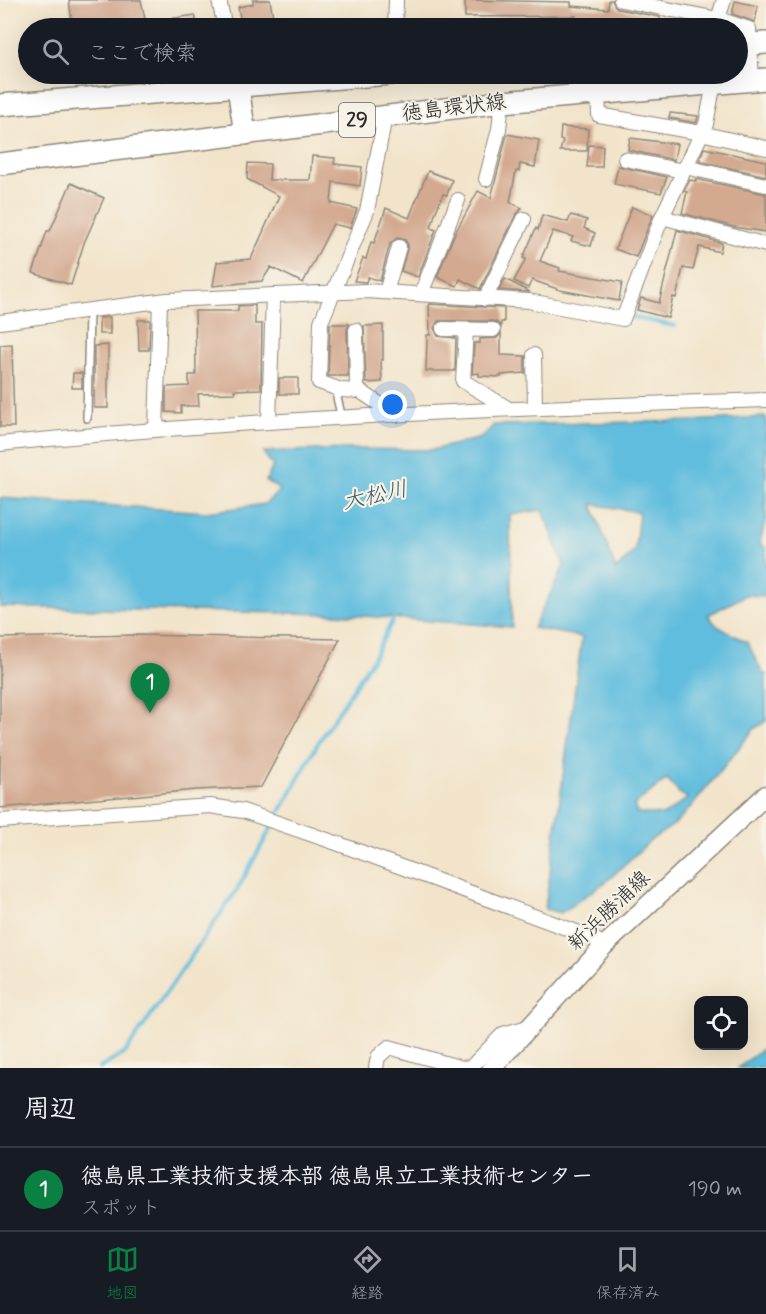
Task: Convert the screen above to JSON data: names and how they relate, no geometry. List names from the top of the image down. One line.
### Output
{"streets":{"main road":["徳島環状線","29","新浜勝浦線"]},"water":["大松川"],"page":{"search":"ここで検索","pins":"1","heading":"周辺","list":[{"mark":"1","name":"徳島県工業技術支援本部 徳島県立工業技術センター","note":"スポット","value":"190 m"}],"nav":["地図","経路","保存済み"]}}
